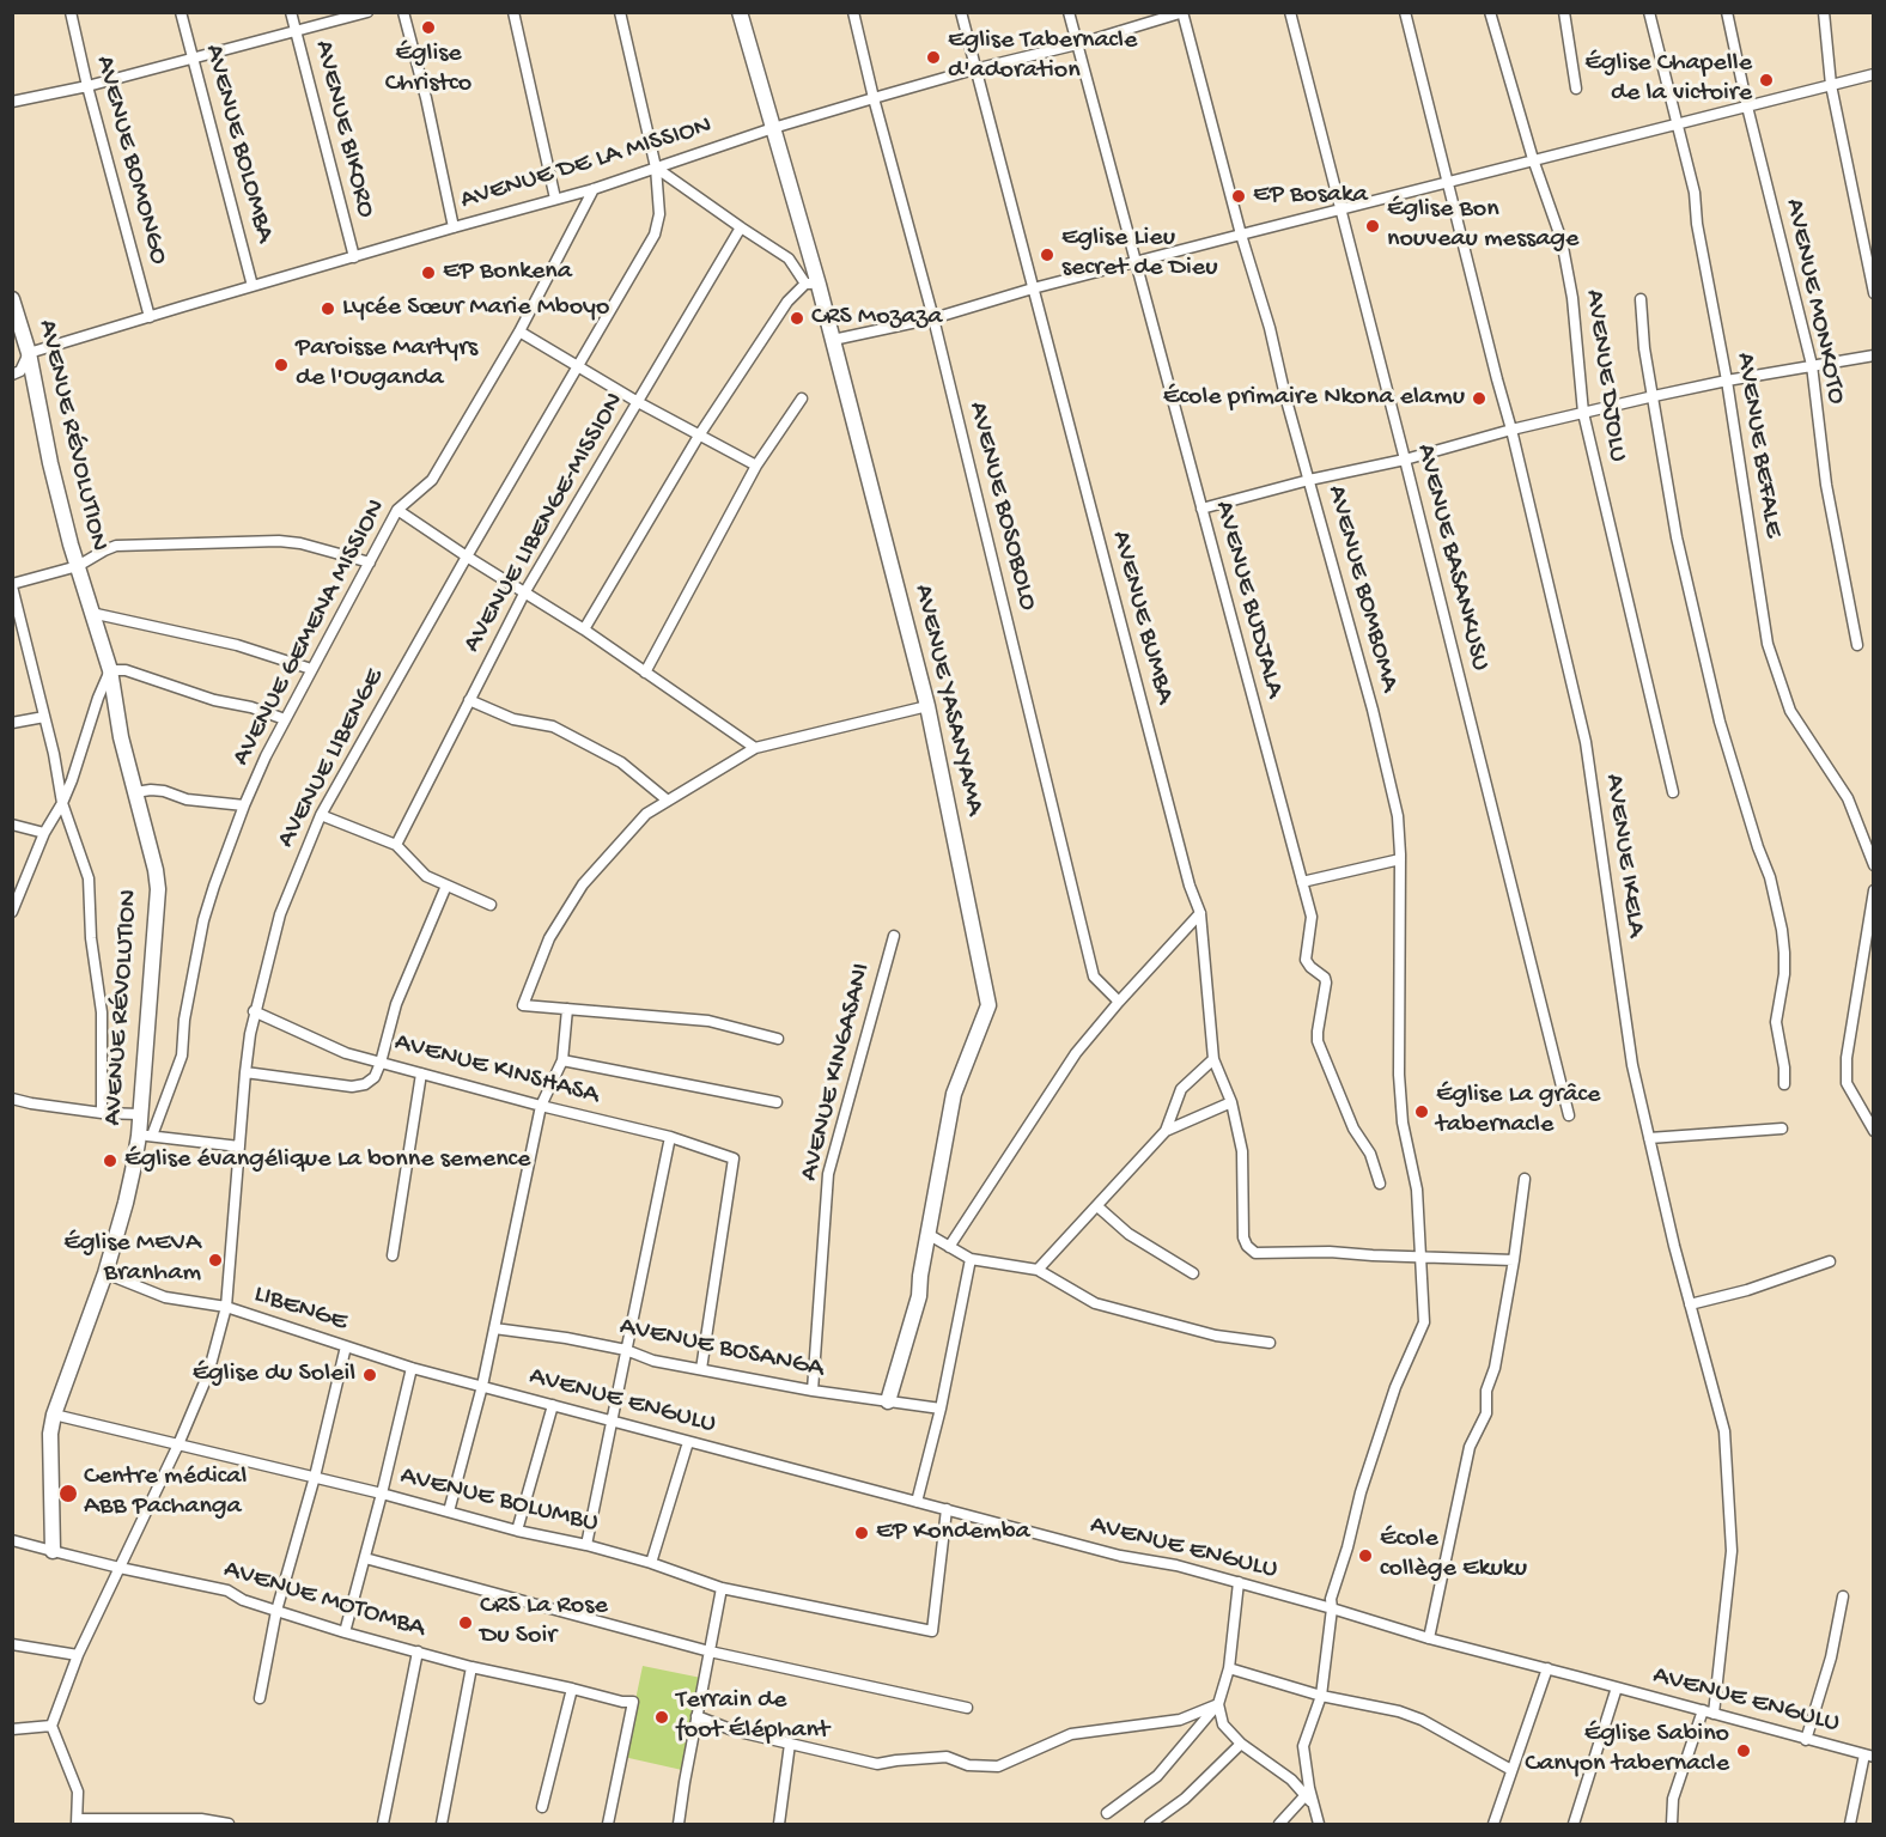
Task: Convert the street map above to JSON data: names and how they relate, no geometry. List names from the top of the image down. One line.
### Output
{"streets":{"street":["AVENUE BIKORO","AVENUE BOLOMBA","AVENUE BOMONGO","AVENUE DE LA MISSION","AVENUE MONKOTO","AVENUE DJOLU","AVENUE RÉVOLUTION","AVENUE BEFALE","AVENUE BOSOBOLO","AVENUE LIBENGE-MISSION","AVENUE BASANKUSU","AVENUE BOMBOMA","AVENUE BUDJALA","AVENUE BUMBA","AVENUE GEMENA MISSION","AVENUE YASANYAMA","AVENUE LIBENGE","AVENUE IKELA","AVENUE KINSHASA","AVENUE KINGASANI","LIBENGE","AVENUE BOSANGA","AVENUE ENGULU","AVENUE BOLUMBU","AVENUE MOTOMBA"]},"crossings":[["AVENUE BIKORO","AVENUE DE LA MISSION"],["AVENUE BOLOMBA","AVENUE DE LA MISSION"],["AVENUE BOMONGO","AVENUE DE LA MISSION"],["AVENUE DE LA MISSION","AVENUE RÉVOLUTION"],["AVENUE DE LA MISSION","AVENUE BOSOBOLO"],["AVENUE DE LA MISSION","AVENUE BOMBOMA"],["AVENUE DE LA MISSION","AVENUE BUDJALA"],["AVENUE DE LA MISSION","AVENUE BUMBA"],["AVENUE DE LA MISSION","AVENUE GEMENA MISSION"],["AVENUE DE LA MISSION","AVENUE YASANYAMA"],["AVENUE DE LA MISSION","AVENUE LIBENGE"],["AVENUE RÉVOLUTION","AVENUE GEMENA MISSION"],["AVENUE RÉVOLUTION","LIBENGE"],["AVENUE RÉVOLUTION","AVENUE BOLUMBU"],["AVENUE RÉVOLUTION","AVENUE MOTOMBA"],["AVENUE BOMBOMA","AVENUE BUMBA"],["AVENUE BOMBOMA","AVENUE ENGULU"],["AVENUE YASANYAMA","AVENUE BOSANGA"],["AVENUE LIBENGE","AVENUE KINSHASA"],["AVENUE LIBENGE","LIBENGE"],["AVENUE LIBENGE","AVENUE BOLUMBU"],["AVENUE LIBENGE","AVENUE MOTOMBA"],["AVENUE IKELA","AVENUE ENGULU"],["AVENUE KINSHASA","AVENUE BOSANGA"],["AVENUE KINGASANI","AVENUE BOSANGA"],["LIBENGE","AVENUE ENGULU"],["AVENUE ENGULU","AVENUE BOLUMBU"]],"places":["Église Christco","Eglise Tabernacle d'adoration","Église Chapelle de la victoire","EP Bosaka","Église Bon nouveau message","Eglise Lieu secret de Dieu","EP Bonkena","Lycée Sœur Marie Mboyo","CRS Mozaza","Paroisse Martyrs de l'Ouganda","École primaire Nkona elamu","Église La grâce tabernacle","Église évangélique La bonne semence","Église MEVA Branham","Église du Soleil","Centre médical ABB Pachanga","EP Kondemba","École collège Ekuku","CRS La Rose Du Soir","Terrain de foot Éléphant","Église Sabino Canyon tabernacle"]}
